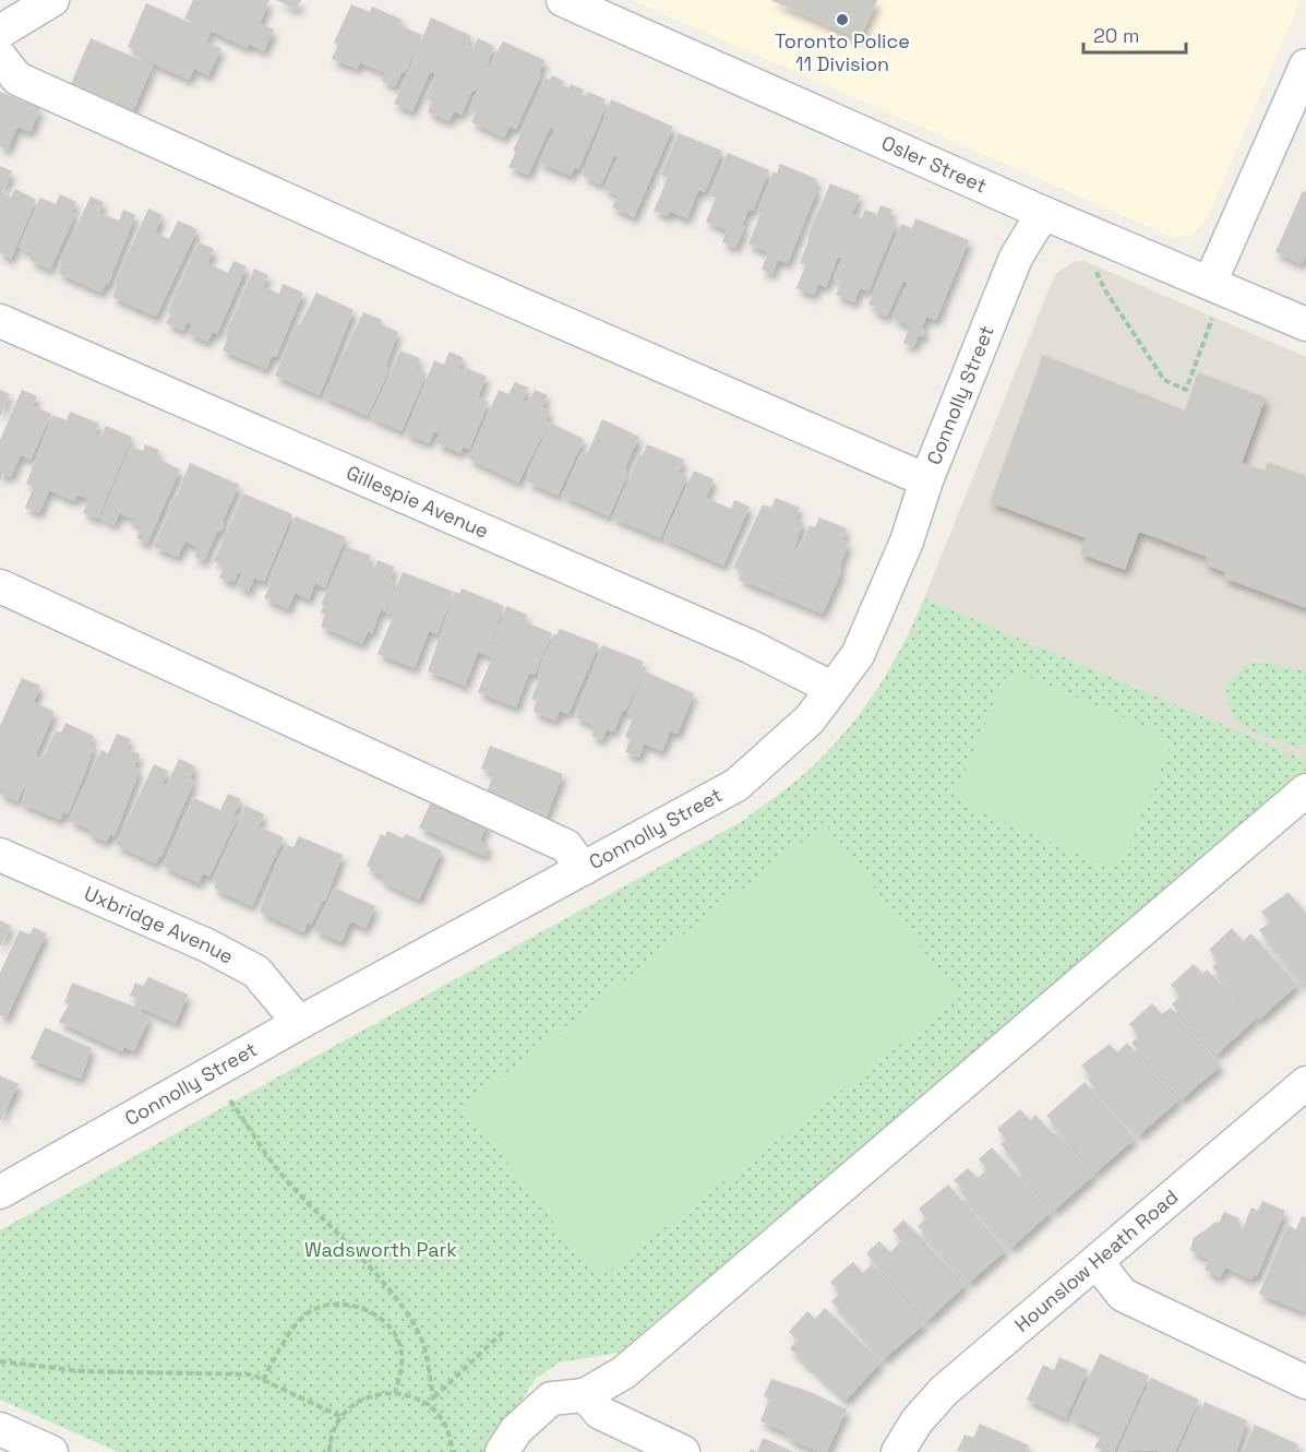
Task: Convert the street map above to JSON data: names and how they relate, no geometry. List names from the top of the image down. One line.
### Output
{"streets":{"street":["Osler Street","Connolly Street","Gillespie Avenue","Uxbridge Avenue","Hounslow Heath Road"]},"crossings":[["Osler Street","Connolly Street"],["Connolly Street","Gillespie Avenue"],["Connolly Street","Uxbridge Avenue"]],"parks":["Wadsworth Park"],"places":["Toronto Police 11 Division"],"scale_bar":"20 m"}
